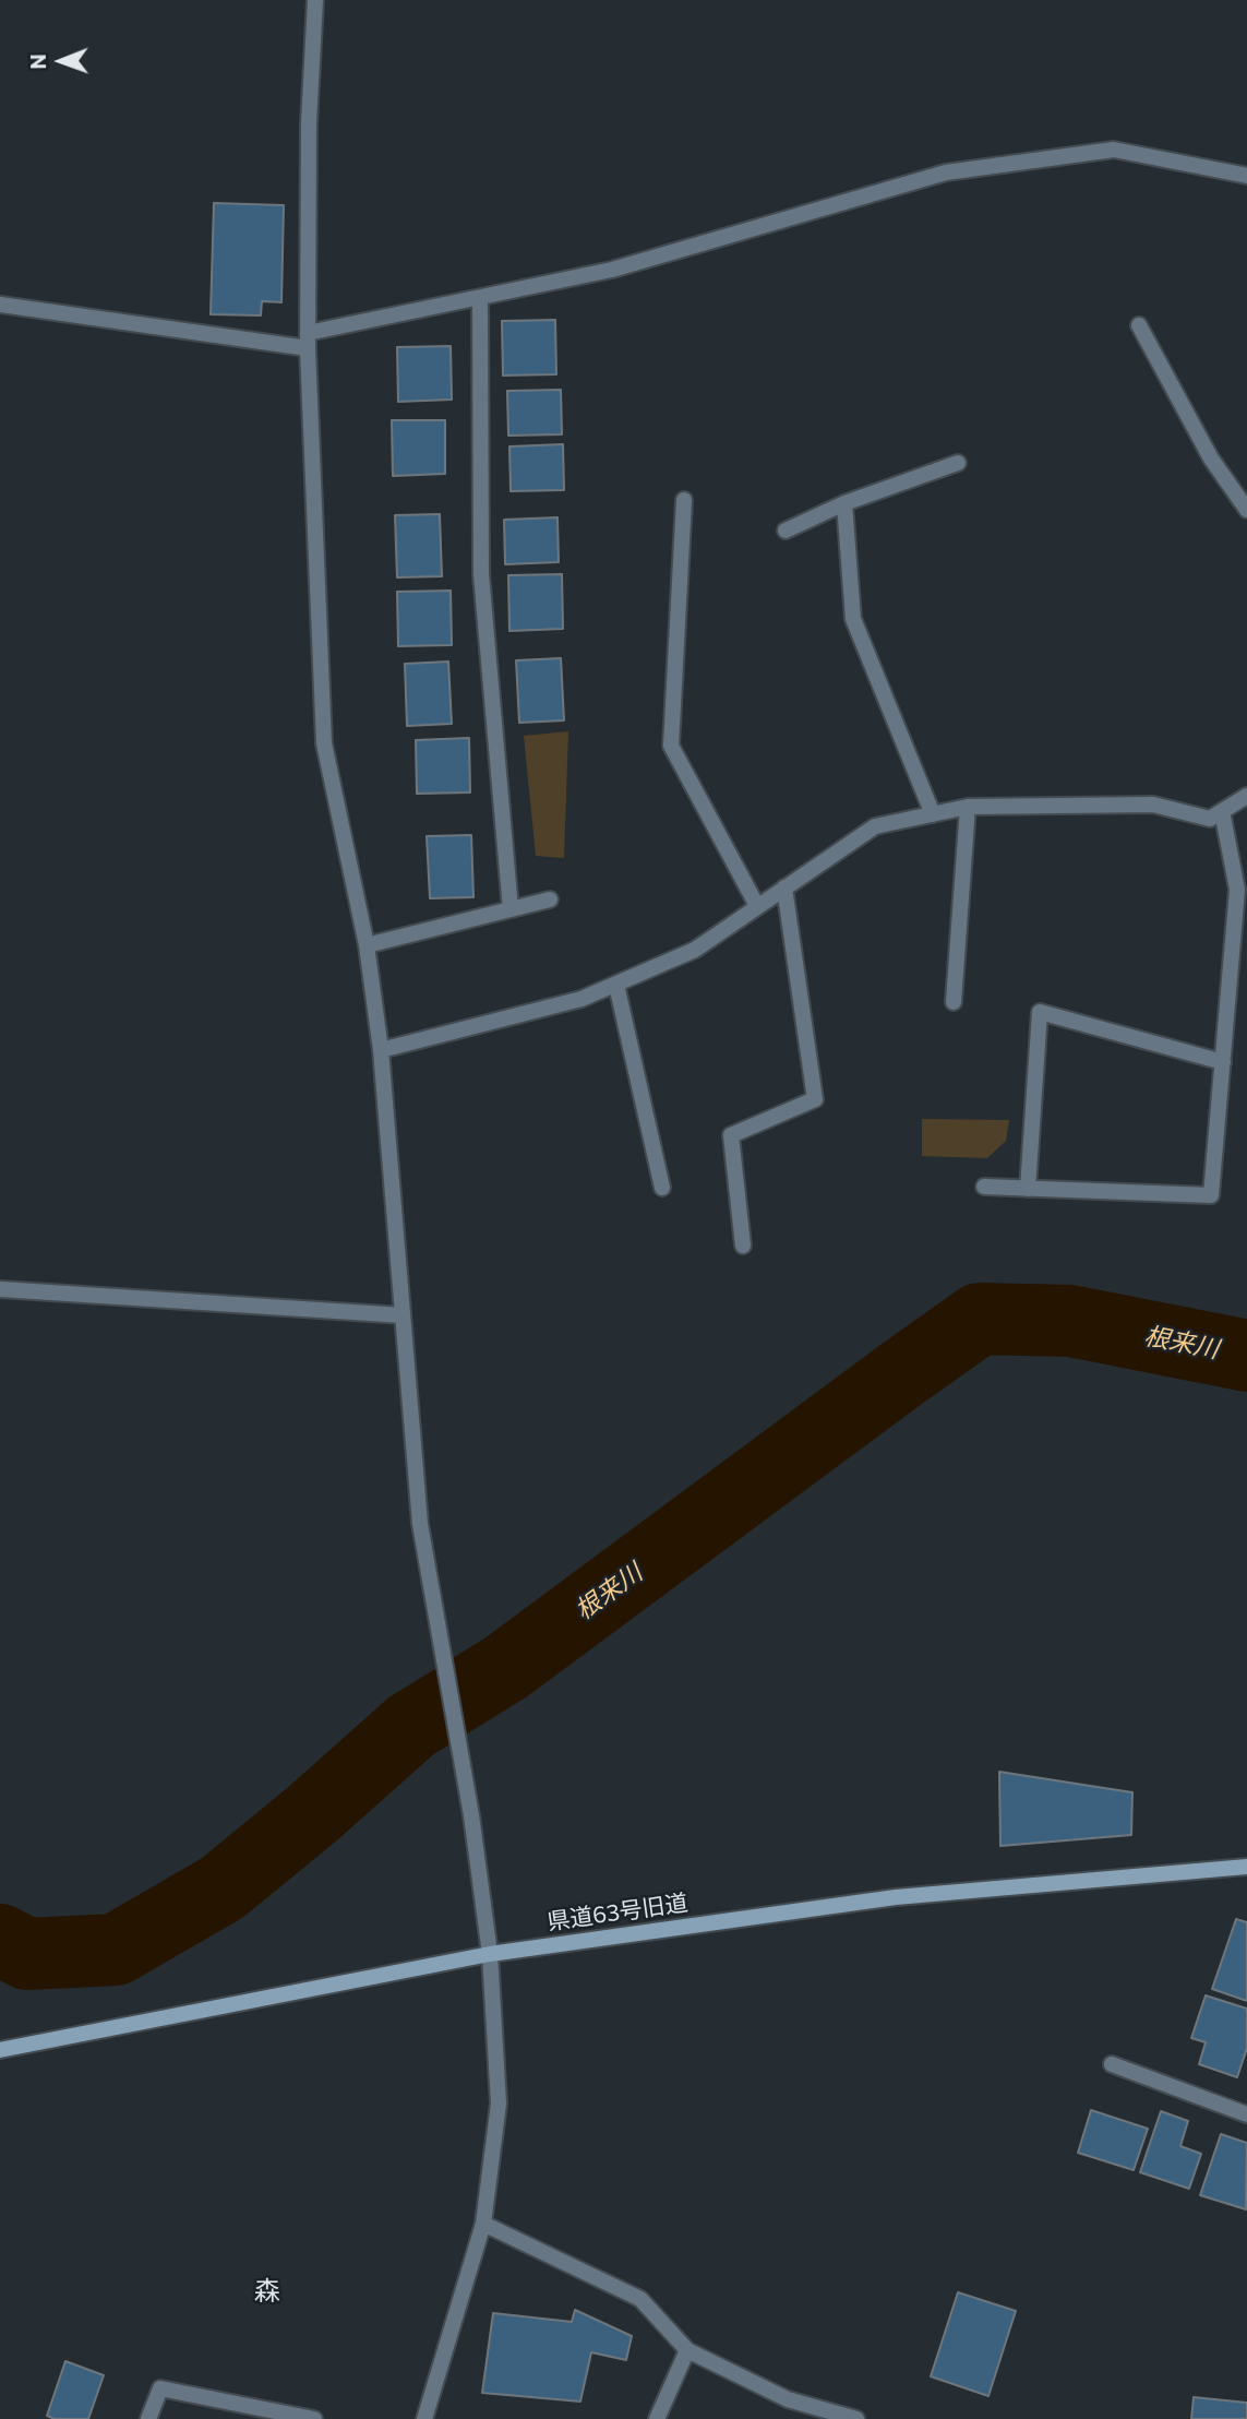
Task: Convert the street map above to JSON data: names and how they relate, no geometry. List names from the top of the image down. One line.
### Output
{"streets":{"street":["県道63号旧道"]},"districts":["森"],"water":["根来川"],"north":"left"}
